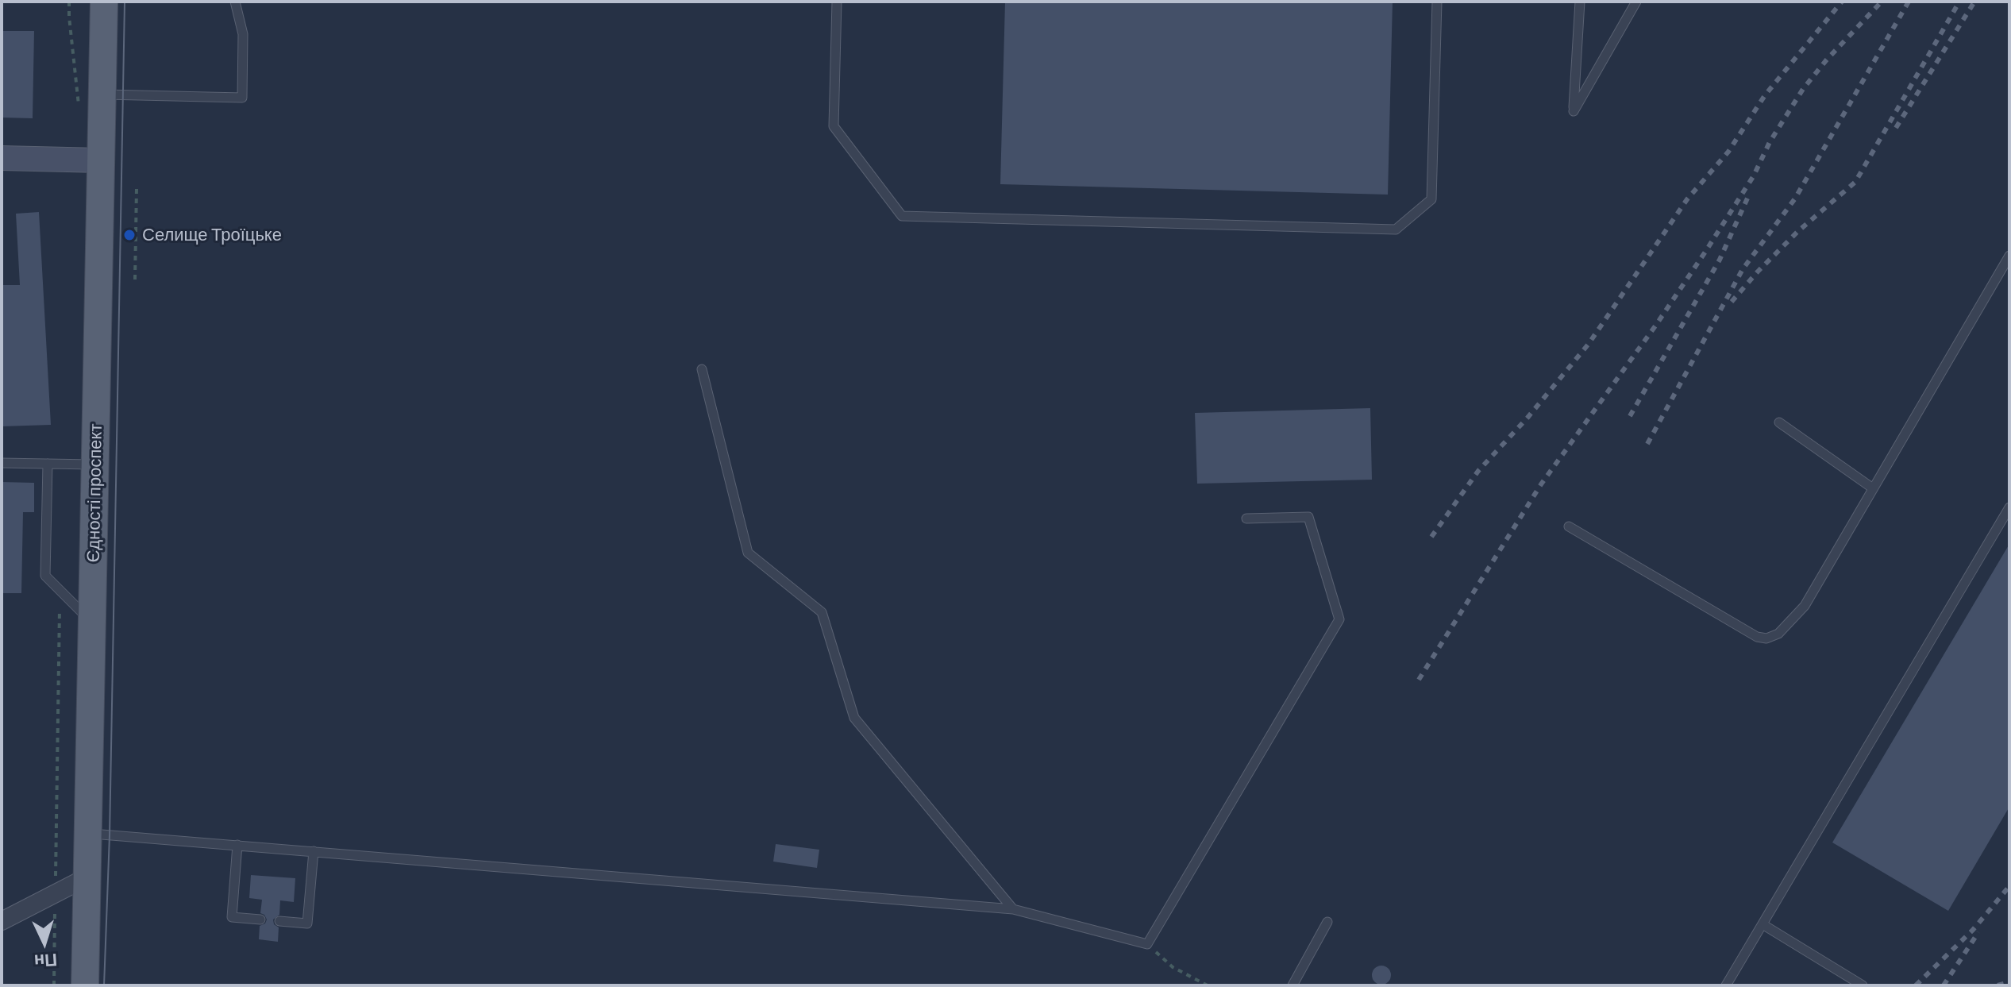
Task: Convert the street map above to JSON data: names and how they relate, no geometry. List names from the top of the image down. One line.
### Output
{"streets":{"main road":["Єдності проспект"]},"places":["Селище Троїцьке"],"north":"bottom"}
